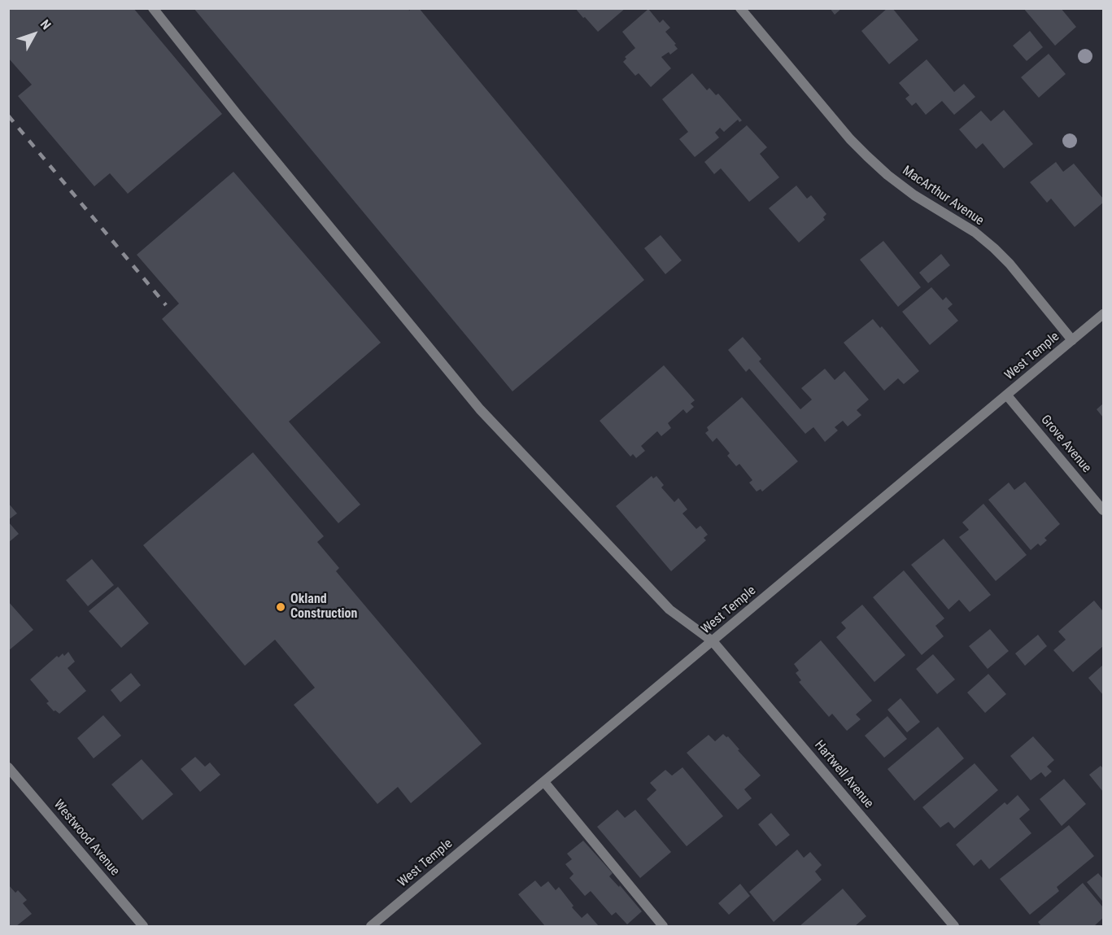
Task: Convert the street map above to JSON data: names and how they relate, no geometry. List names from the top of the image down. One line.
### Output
{"streets":{"street":["MacArthur Avenue","West Temple","Grove Avenue","Hartwell Avenue","Westwood Avenue"]},"crossings":[["MacArthur Avenue","West Temple"],["West Temple","Grove Avenue"],["West Temple","Hartwell Avenue"]],"places":["Okland Construction"],"north":"top right"}
